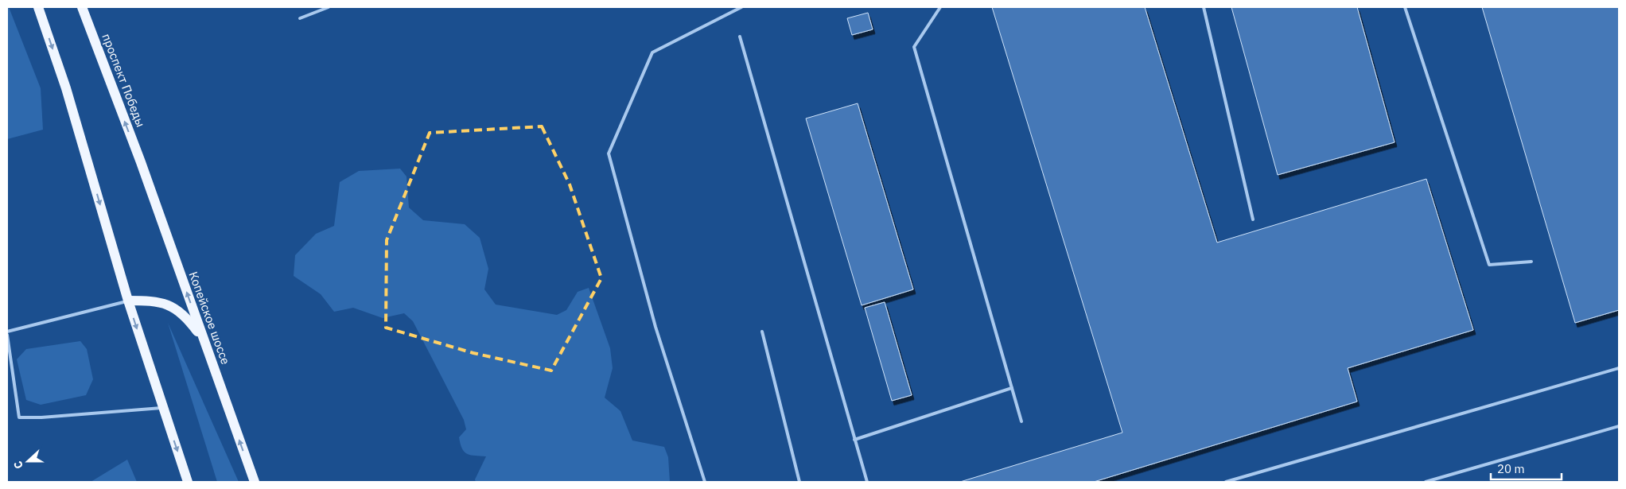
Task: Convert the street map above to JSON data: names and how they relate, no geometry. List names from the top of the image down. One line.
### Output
{"streets":{"main road":["проспект Победы","Копейское шоссе"]},"crossings":[["проспект Победы","Копейское шоссе"]],"scale_bar":"20 m","north":"left"}
